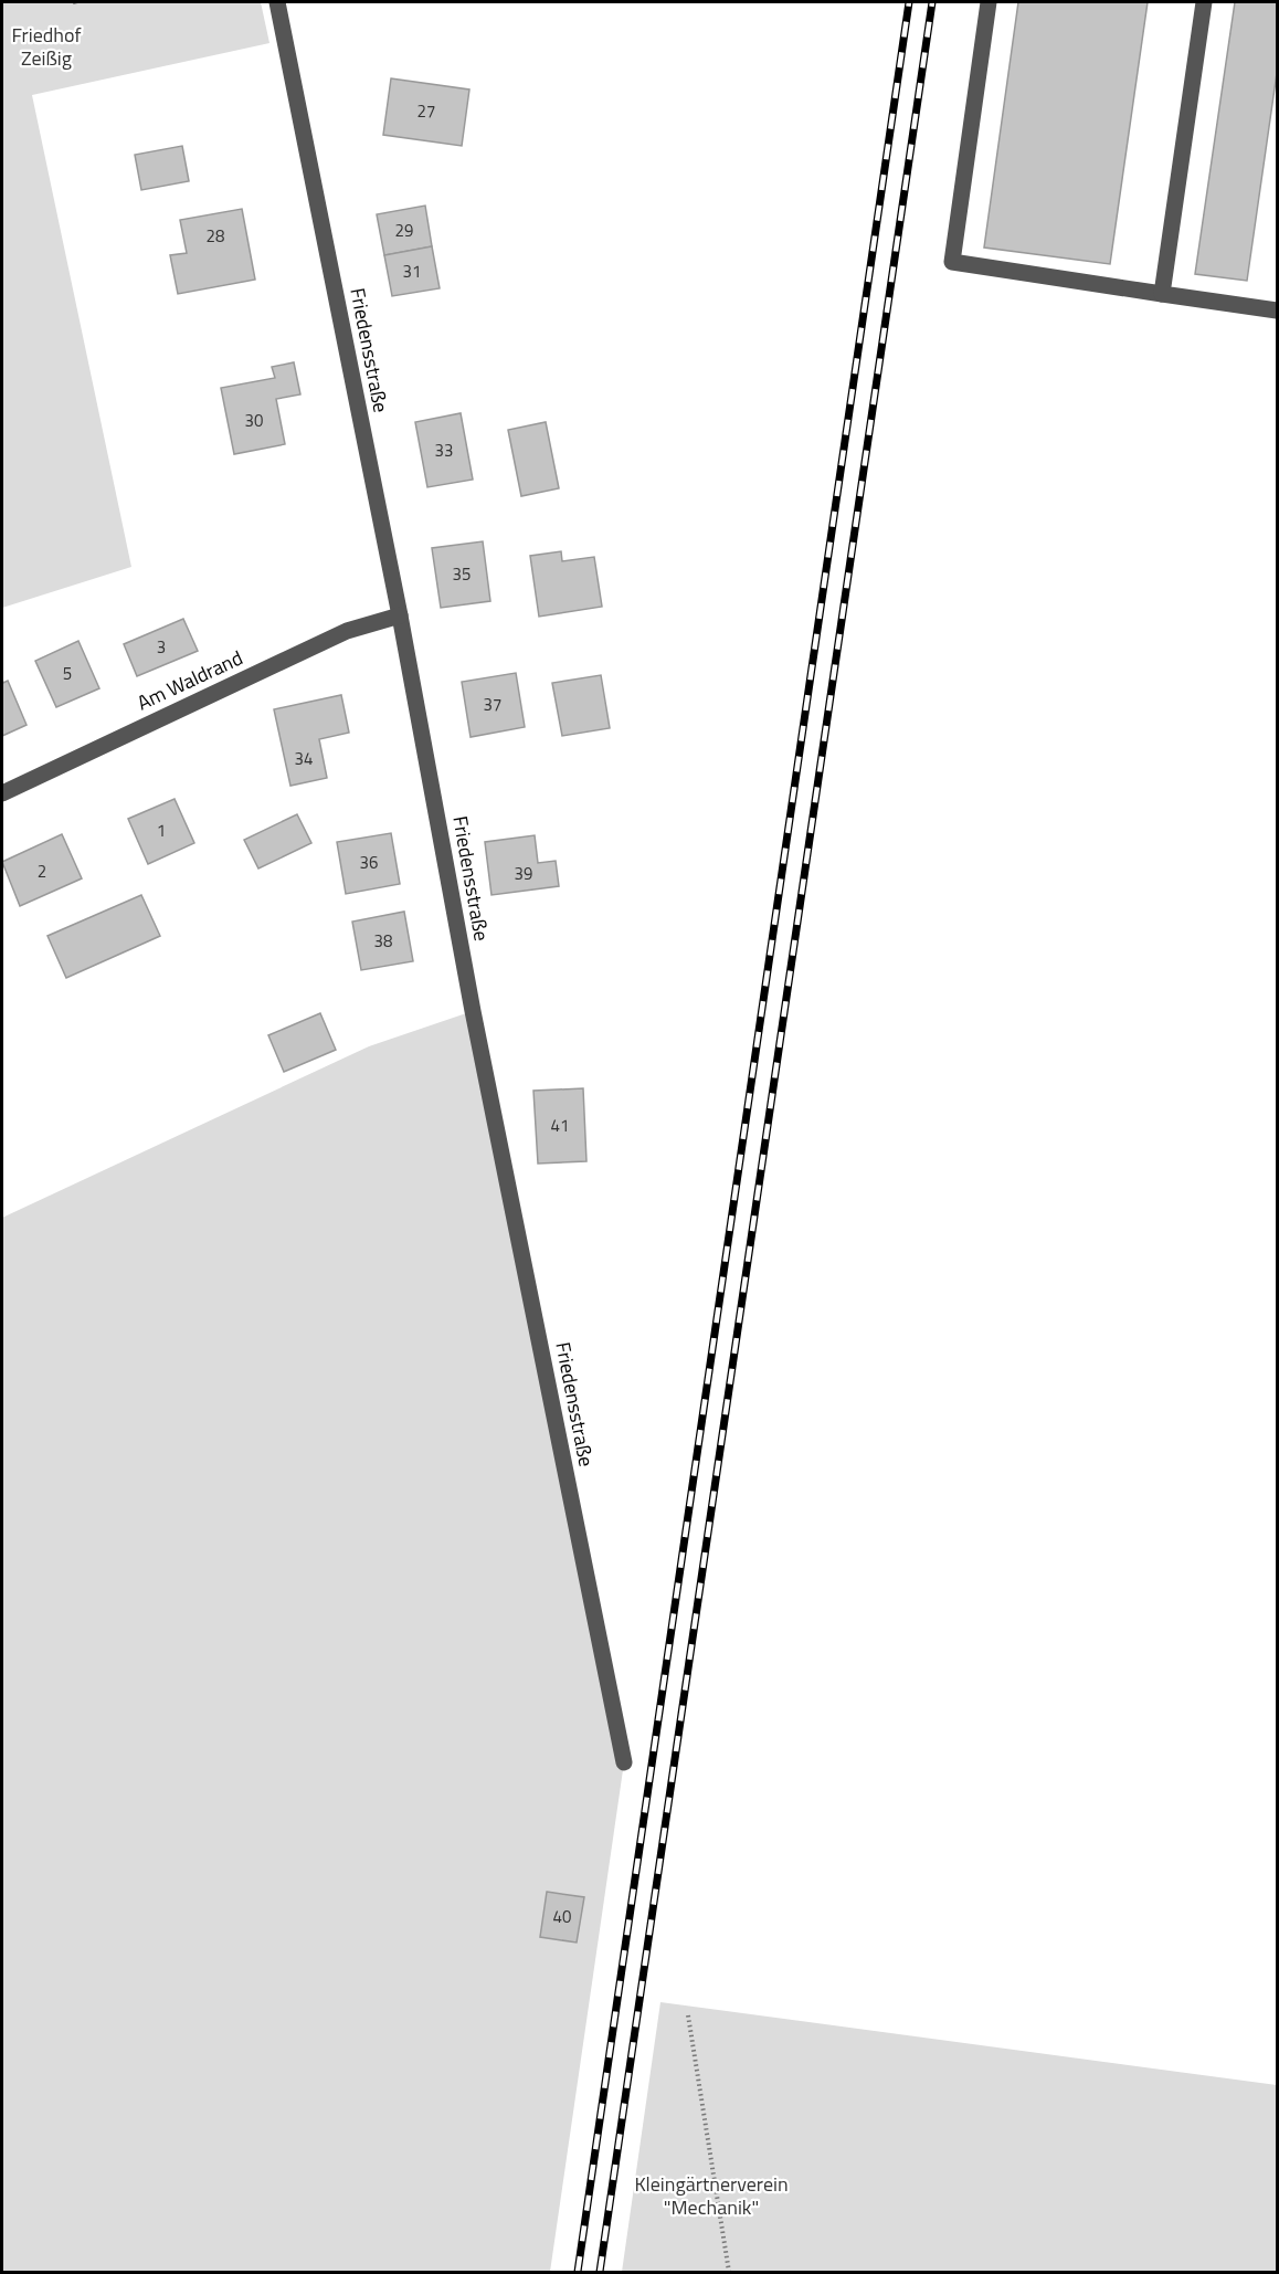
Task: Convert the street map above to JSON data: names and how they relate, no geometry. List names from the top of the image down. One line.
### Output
{"streets":{"street":["Friedensstraße","Am Waldrand"]},"crossings":[["Friedensstraße","Am Waldrand"]],"parks":["Friedhof Zeißig","Kleingärtnerverein \"Mechanik\""],"house_numbers":["27","29","28","31","30","33","35","3","5","37","34","1","36","2","39","38","41","40"]}
